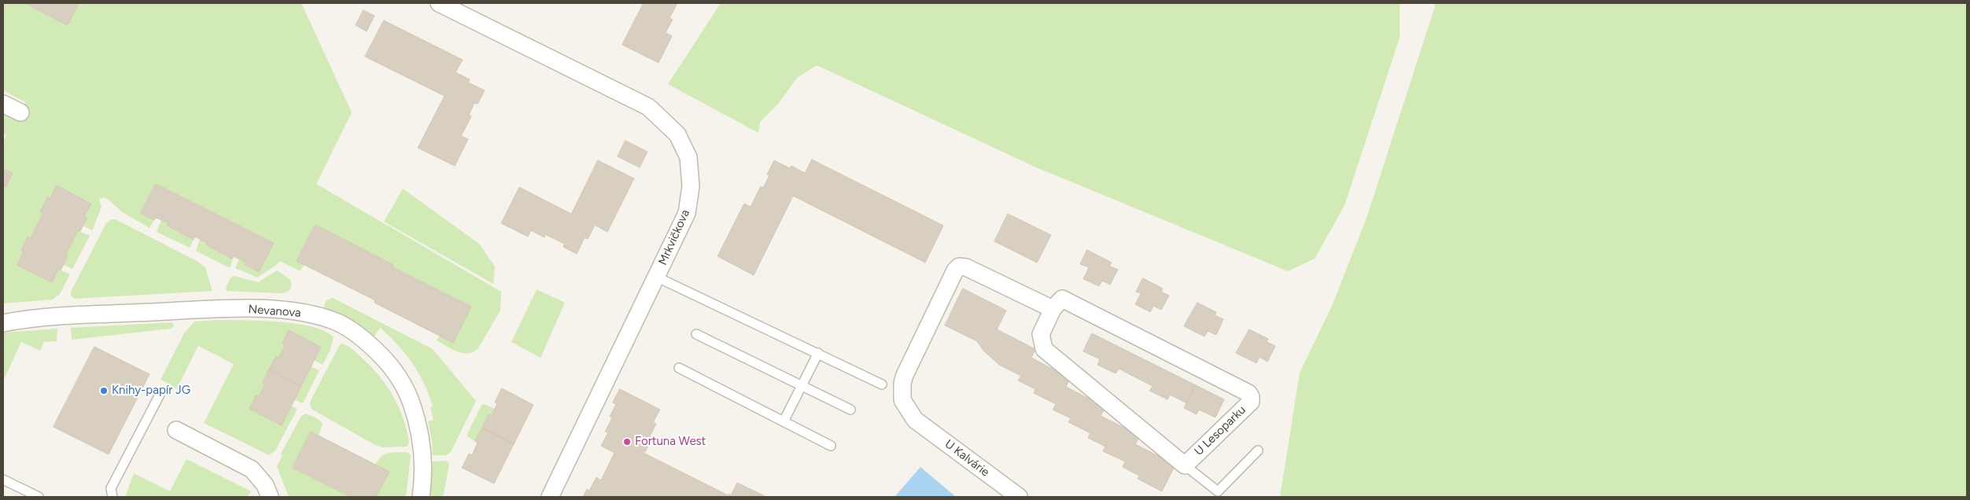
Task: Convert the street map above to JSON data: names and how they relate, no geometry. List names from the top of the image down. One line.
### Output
{"streets":{"street":["Mrkvičkova","Nevanova","U Lesoparku","U Kalvárie"]},"crossings":[["U Lesoparku","U Kalvárie"]],"places":["Knihy-papír JG","Fortuna West"]}
